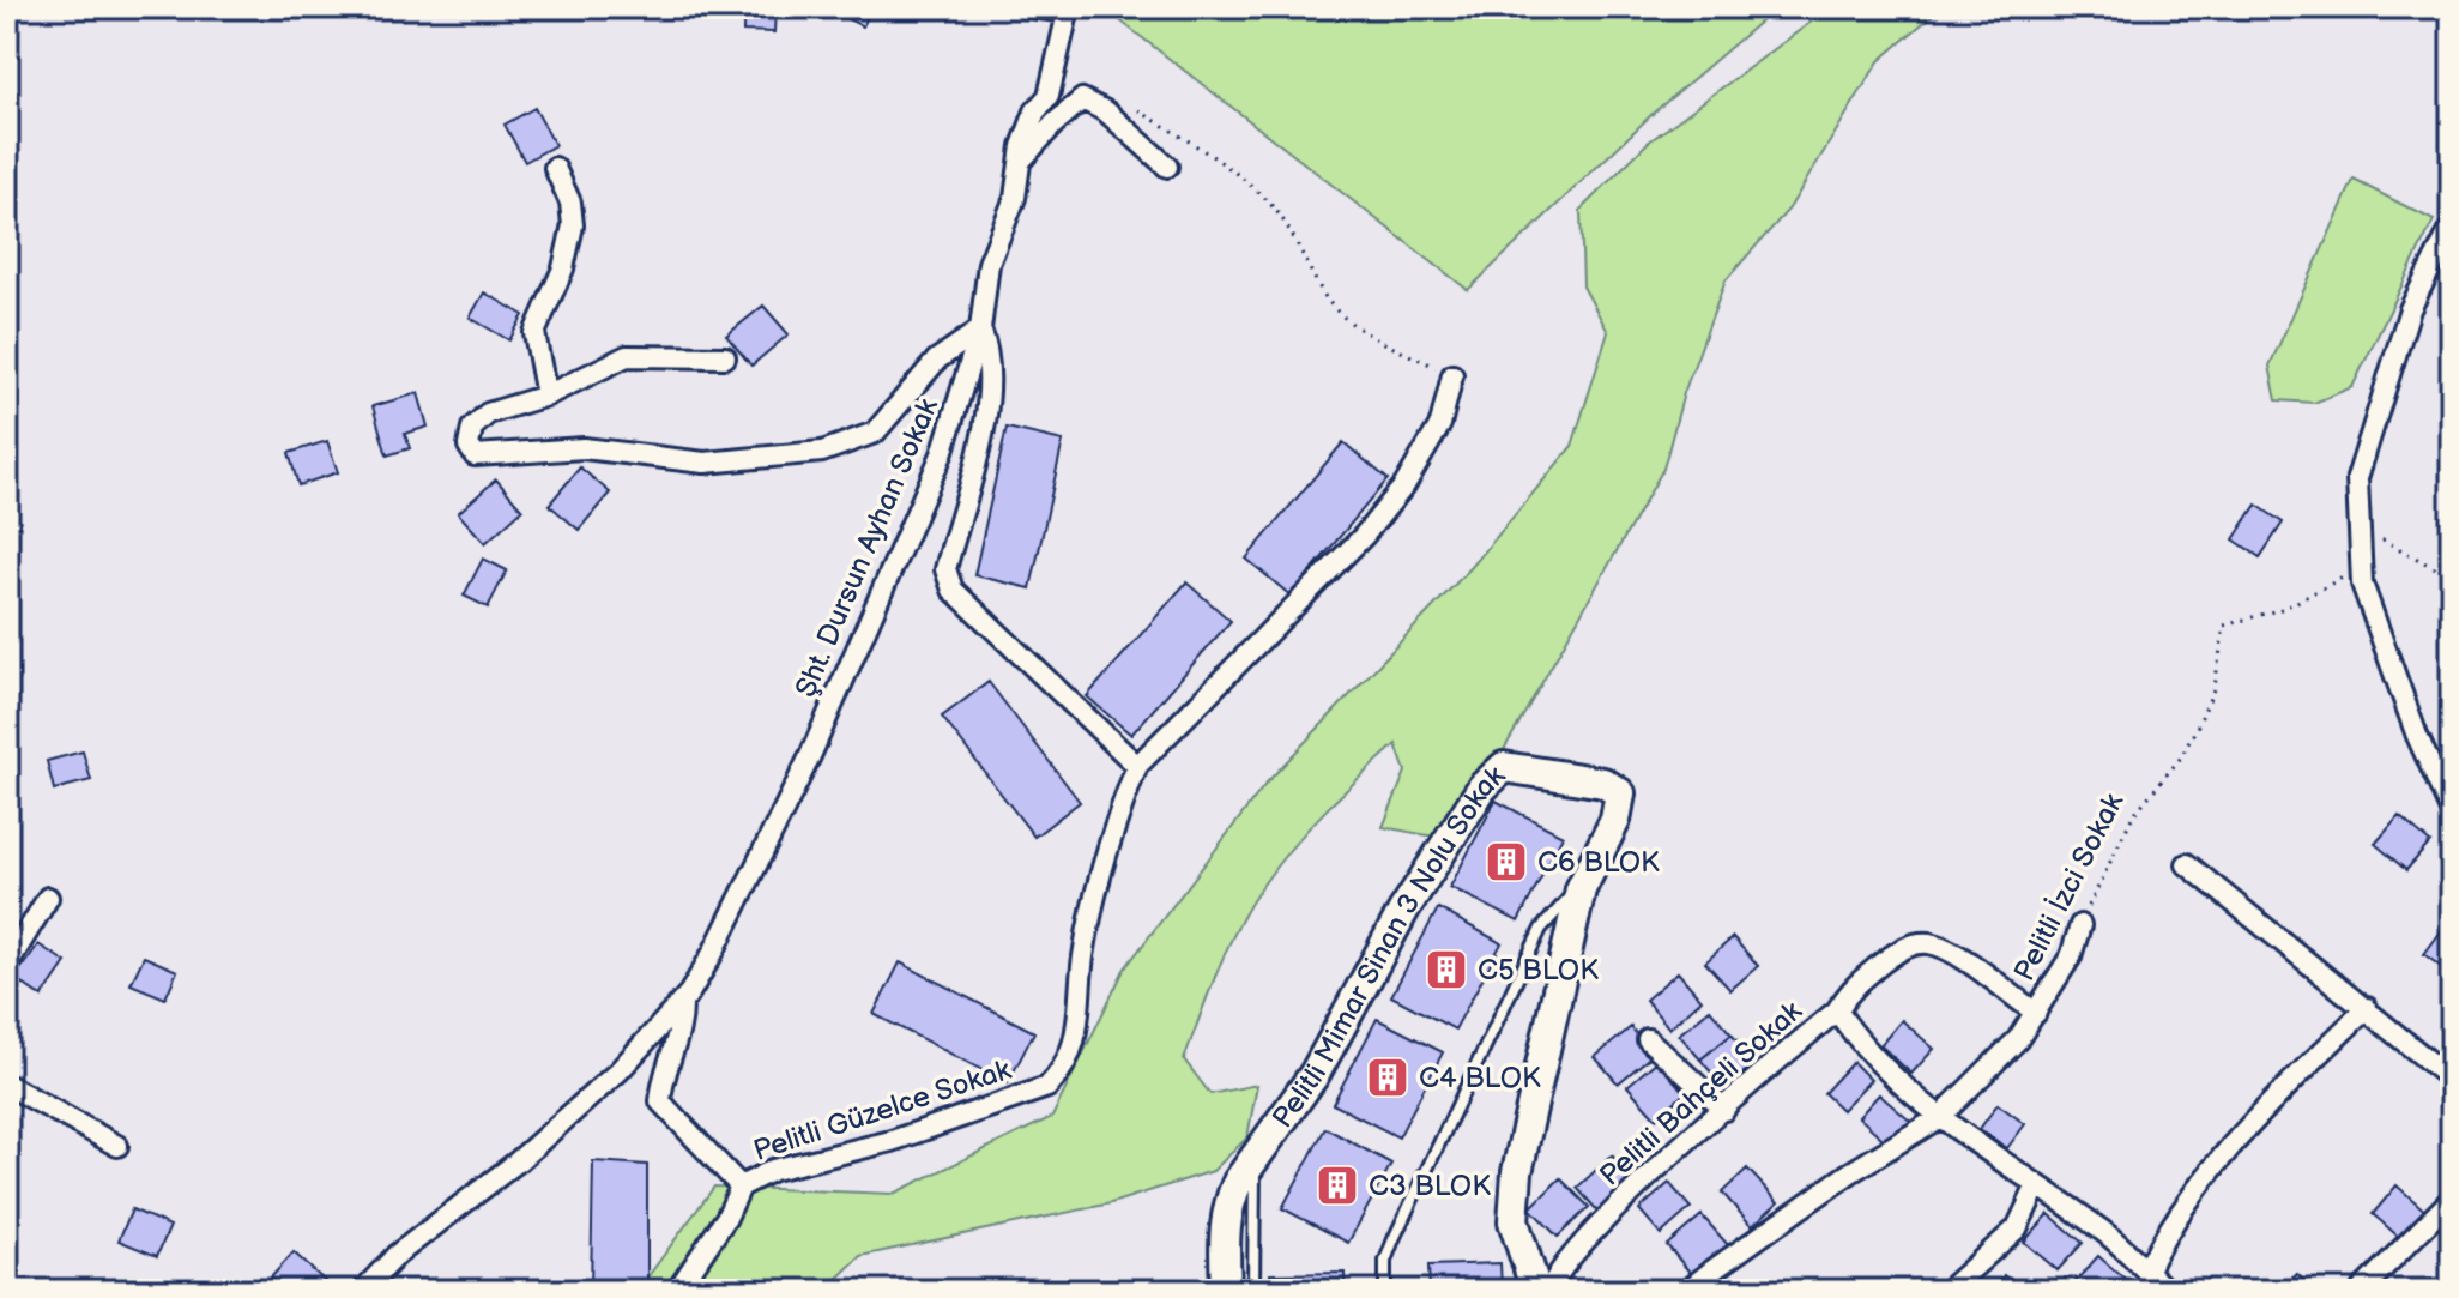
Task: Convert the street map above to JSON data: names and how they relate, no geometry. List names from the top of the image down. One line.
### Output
{"streets":{"street":["Şht. Dursun Ayhan Sokak","Pelitli İzci Sokak","Pelitli Mimar Sinan 3 Nolu Sokak","Pelitli Bahçeli Sokak","Pelitli Güzelce Sokak"]},"crossings":[["Şht. Dursun Ayhan Sokak","Pelitli Güzelce Sokak"],["Pelitli İzci Sokak","Pelitli Bahçeli Sokak"]],"places":{"building":["C6 BLOK","C5 BLOK","C4 BLOK","C3 BLOK"]}}
